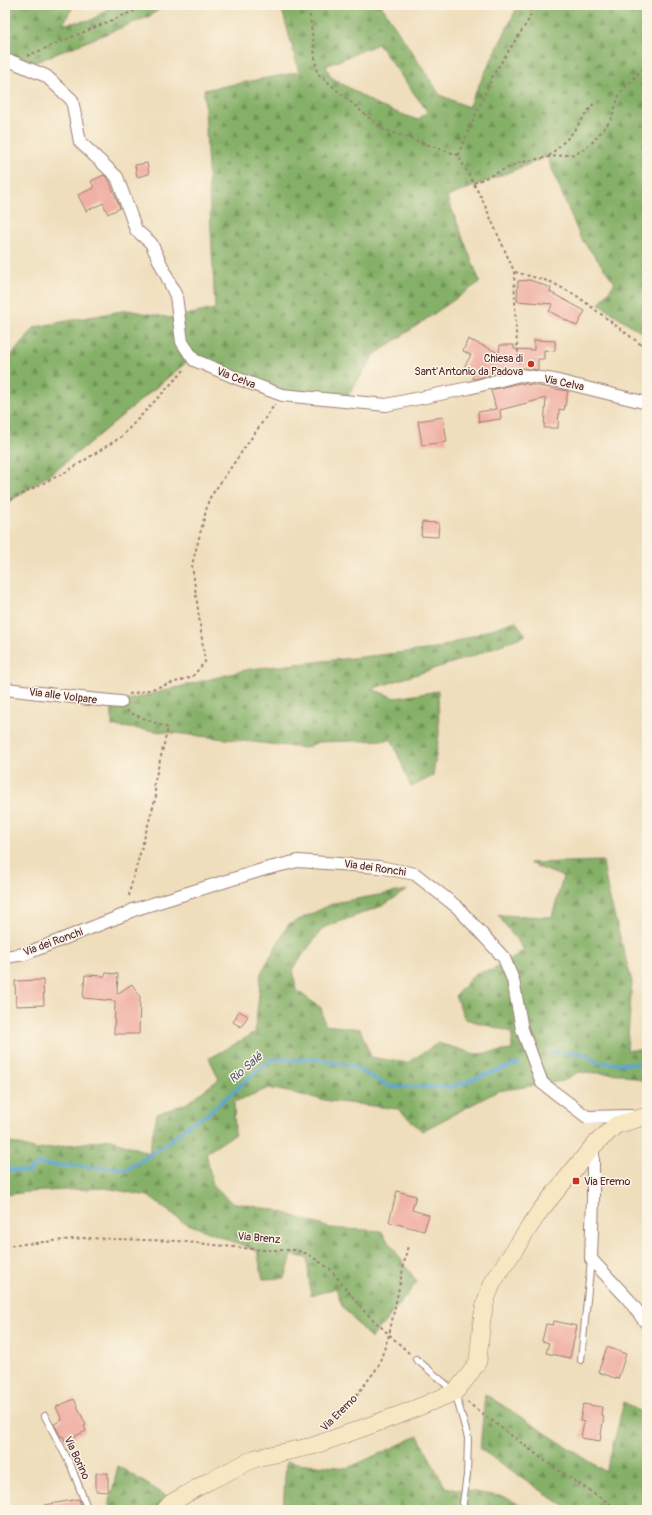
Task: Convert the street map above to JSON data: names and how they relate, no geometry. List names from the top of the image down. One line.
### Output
{"streets":{"street":["Via Celva","Via alle Volpare","Via dei Ronchi","Via Eremo"],"lane":["Via Borino"],"path":["Via Brenz"]},"crossings":[["Via Brenz","Via Eremo"]],"water":["Rio Salé"],"places":{"other":["Chiesa di Sant'Antonio da Padova"],"transit":["Via Eremo"]}}
